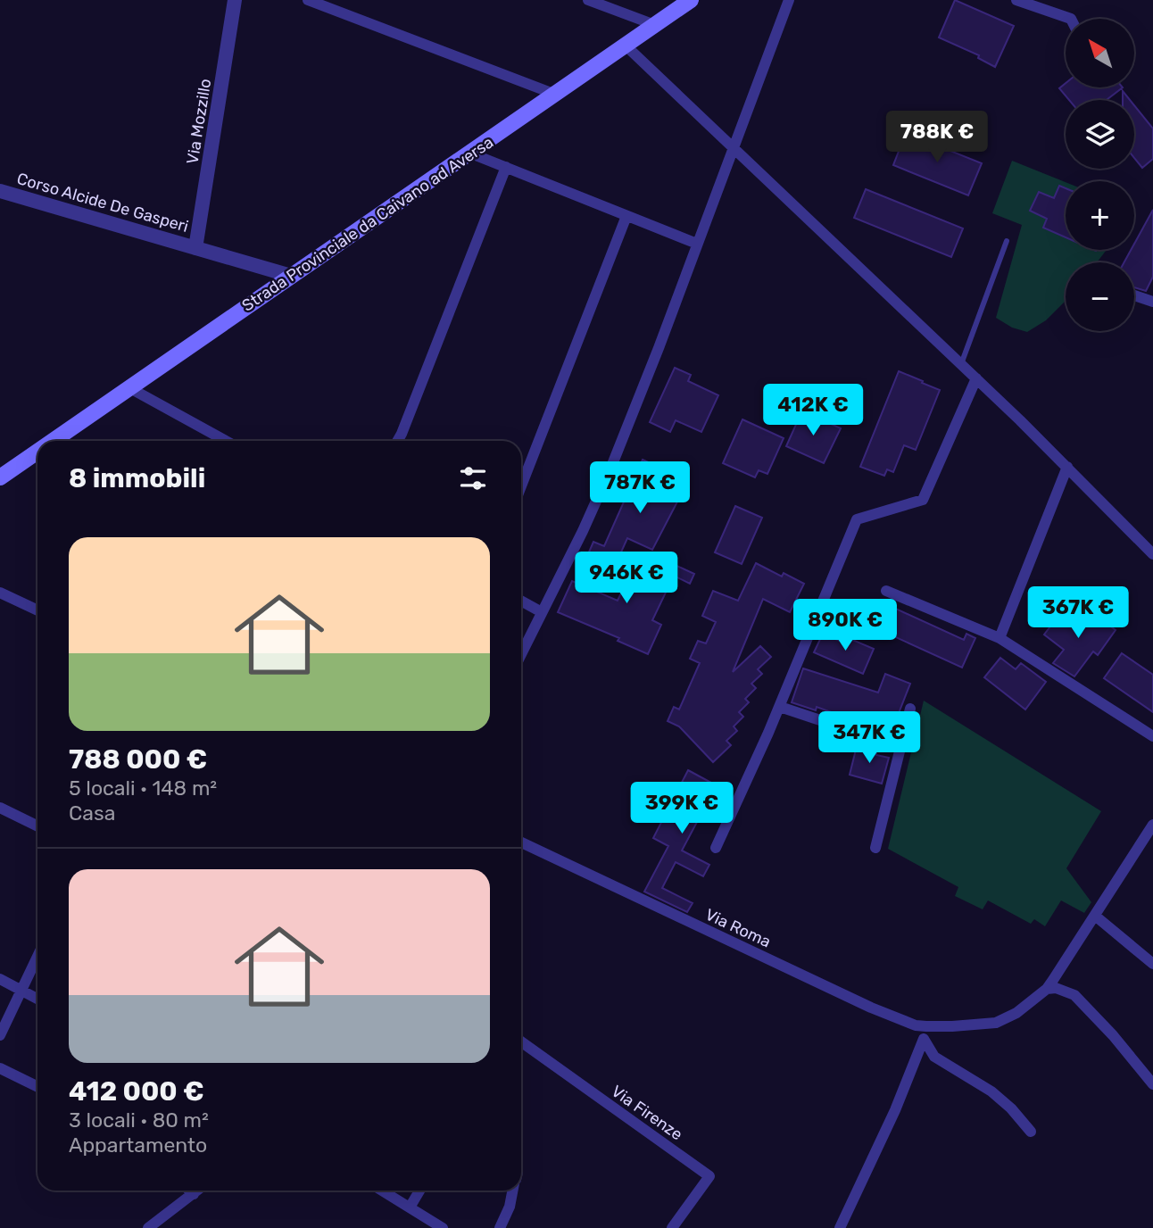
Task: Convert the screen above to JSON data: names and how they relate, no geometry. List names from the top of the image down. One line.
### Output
{"streets":{"main road":["Strada Provinciale da Caivano ad Aversa"],"street":["Via Mozzillo","Corso Alcide De Gasperi","Via Roma","Via Firenze"]},"crossings":[["Via Mozzillo","Corso Alcide De Gasperi"],["Corso Alcide De Gasperi","Strada Provinciale da Caivano ad Aversa"]],"north":"top left","page":{"map_buttons":["+","−"],"price":["788K €","412K €","787K €","946K €","367K €","890K €","347K €","399K €"],"heading":"8 immobili","list":[{"name":"788 000 €","note":"5 locali · 148 m² · Casa"},{"name":"412 000 €","note":"3 locali · 80 m² · Appartamento"}]}}
